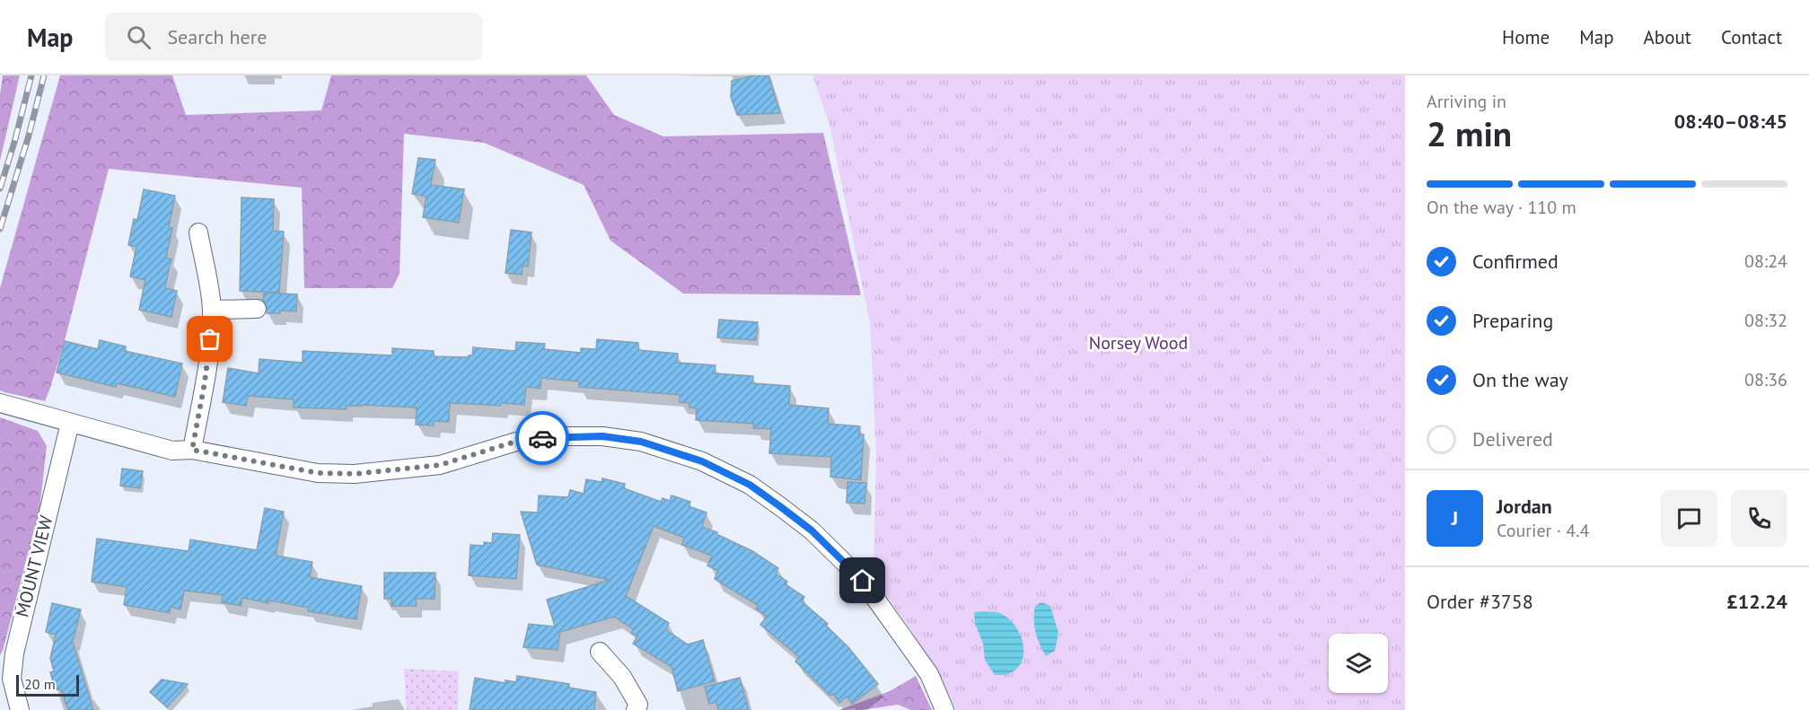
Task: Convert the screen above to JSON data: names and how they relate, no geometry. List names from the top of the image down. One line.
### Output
{"streets":{"street":["MOUNT VIEW"]},"parks":["Norsey Wood"],"scale_bar":"20 m","page":{"header":"Map","search":"Search here","nav":["Home","Map","About","Contact"],"heading":["2 min","Arriving in","08:40–08:45"],"panel":["Jordan","Courier · 4.4","Order #3758","£12.24"],"bar":"On the way · 110 m","list":[["Confirmed","08:24"],["Preparing","08:32"],["On the way","08:36"],"Delivered"],"round":"J","scale":"20 m"}}
